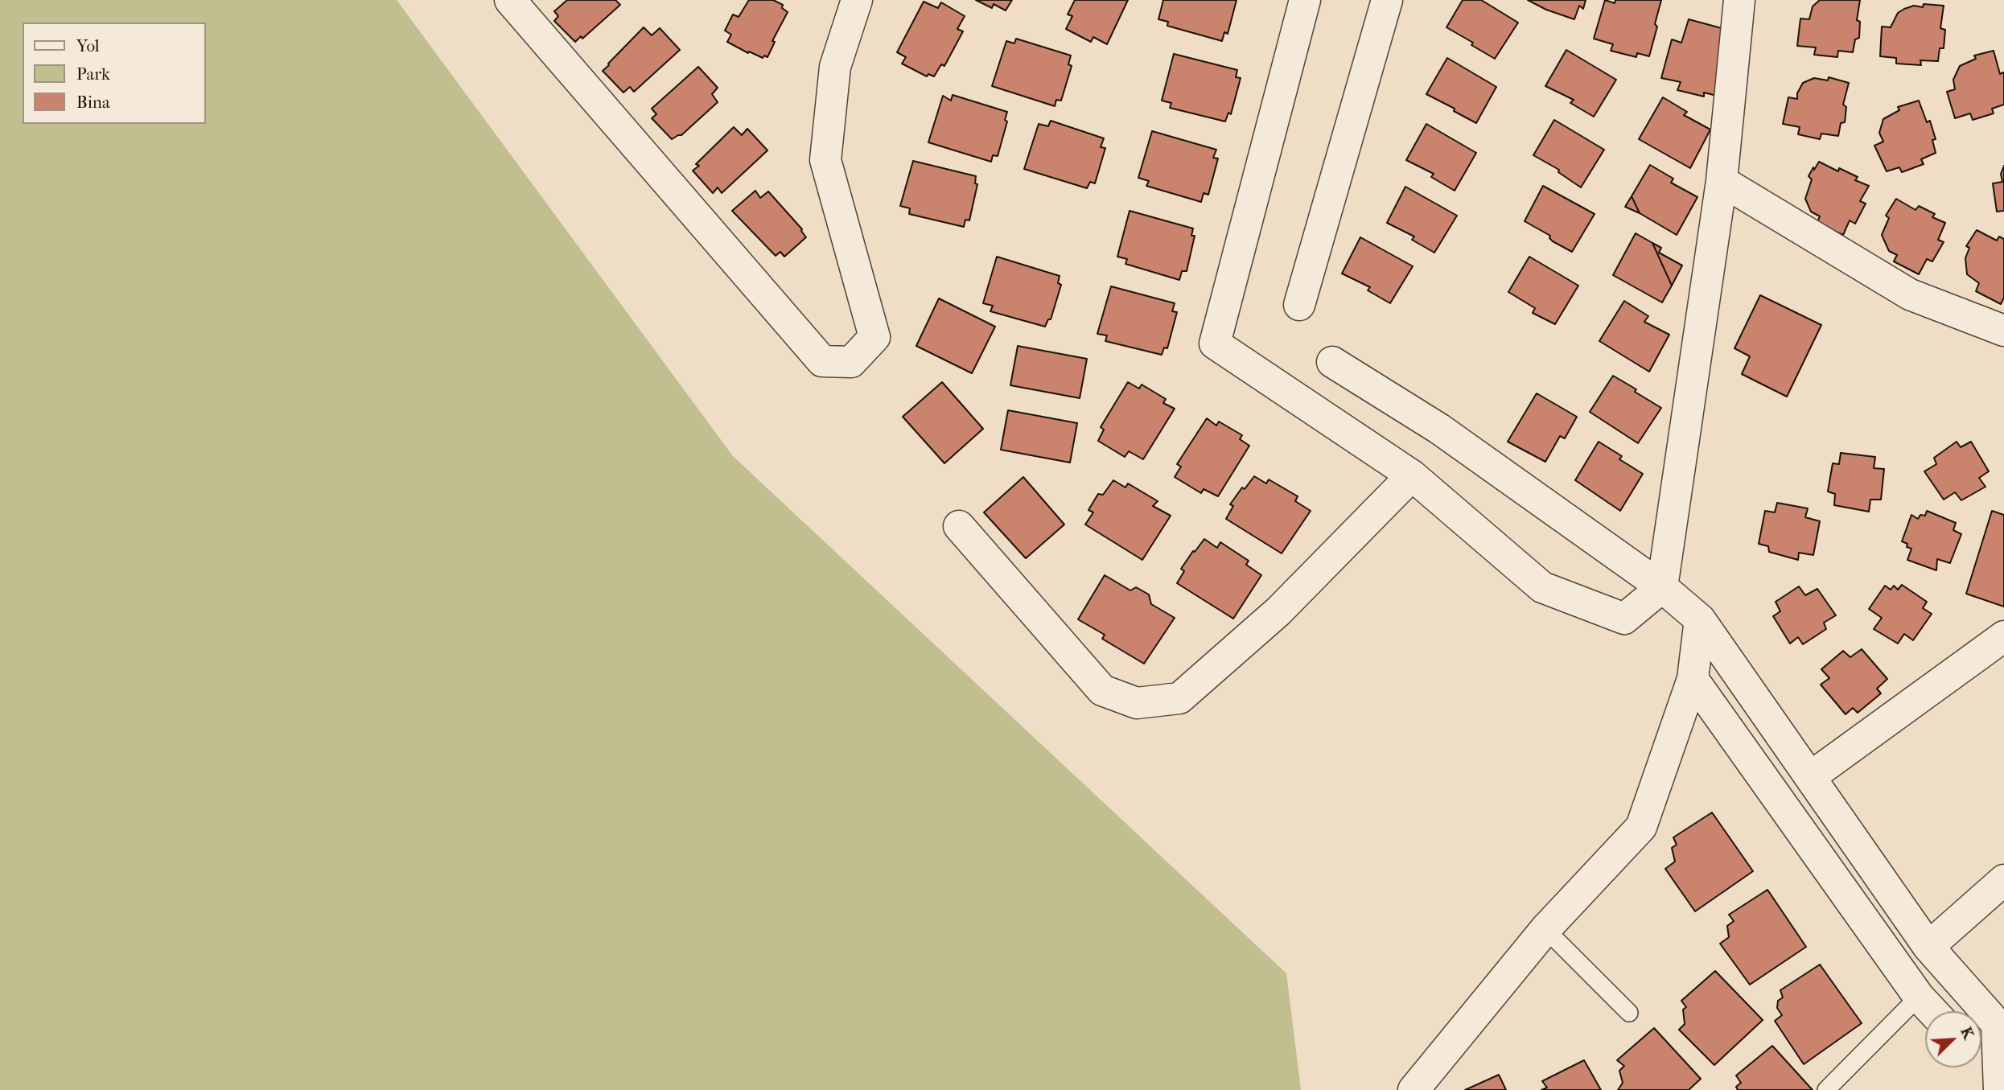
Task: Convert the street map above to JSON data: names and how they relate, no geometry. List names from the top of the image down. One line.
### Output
{"legend":["Yol","Park","Bina"],"north":"top right"}
